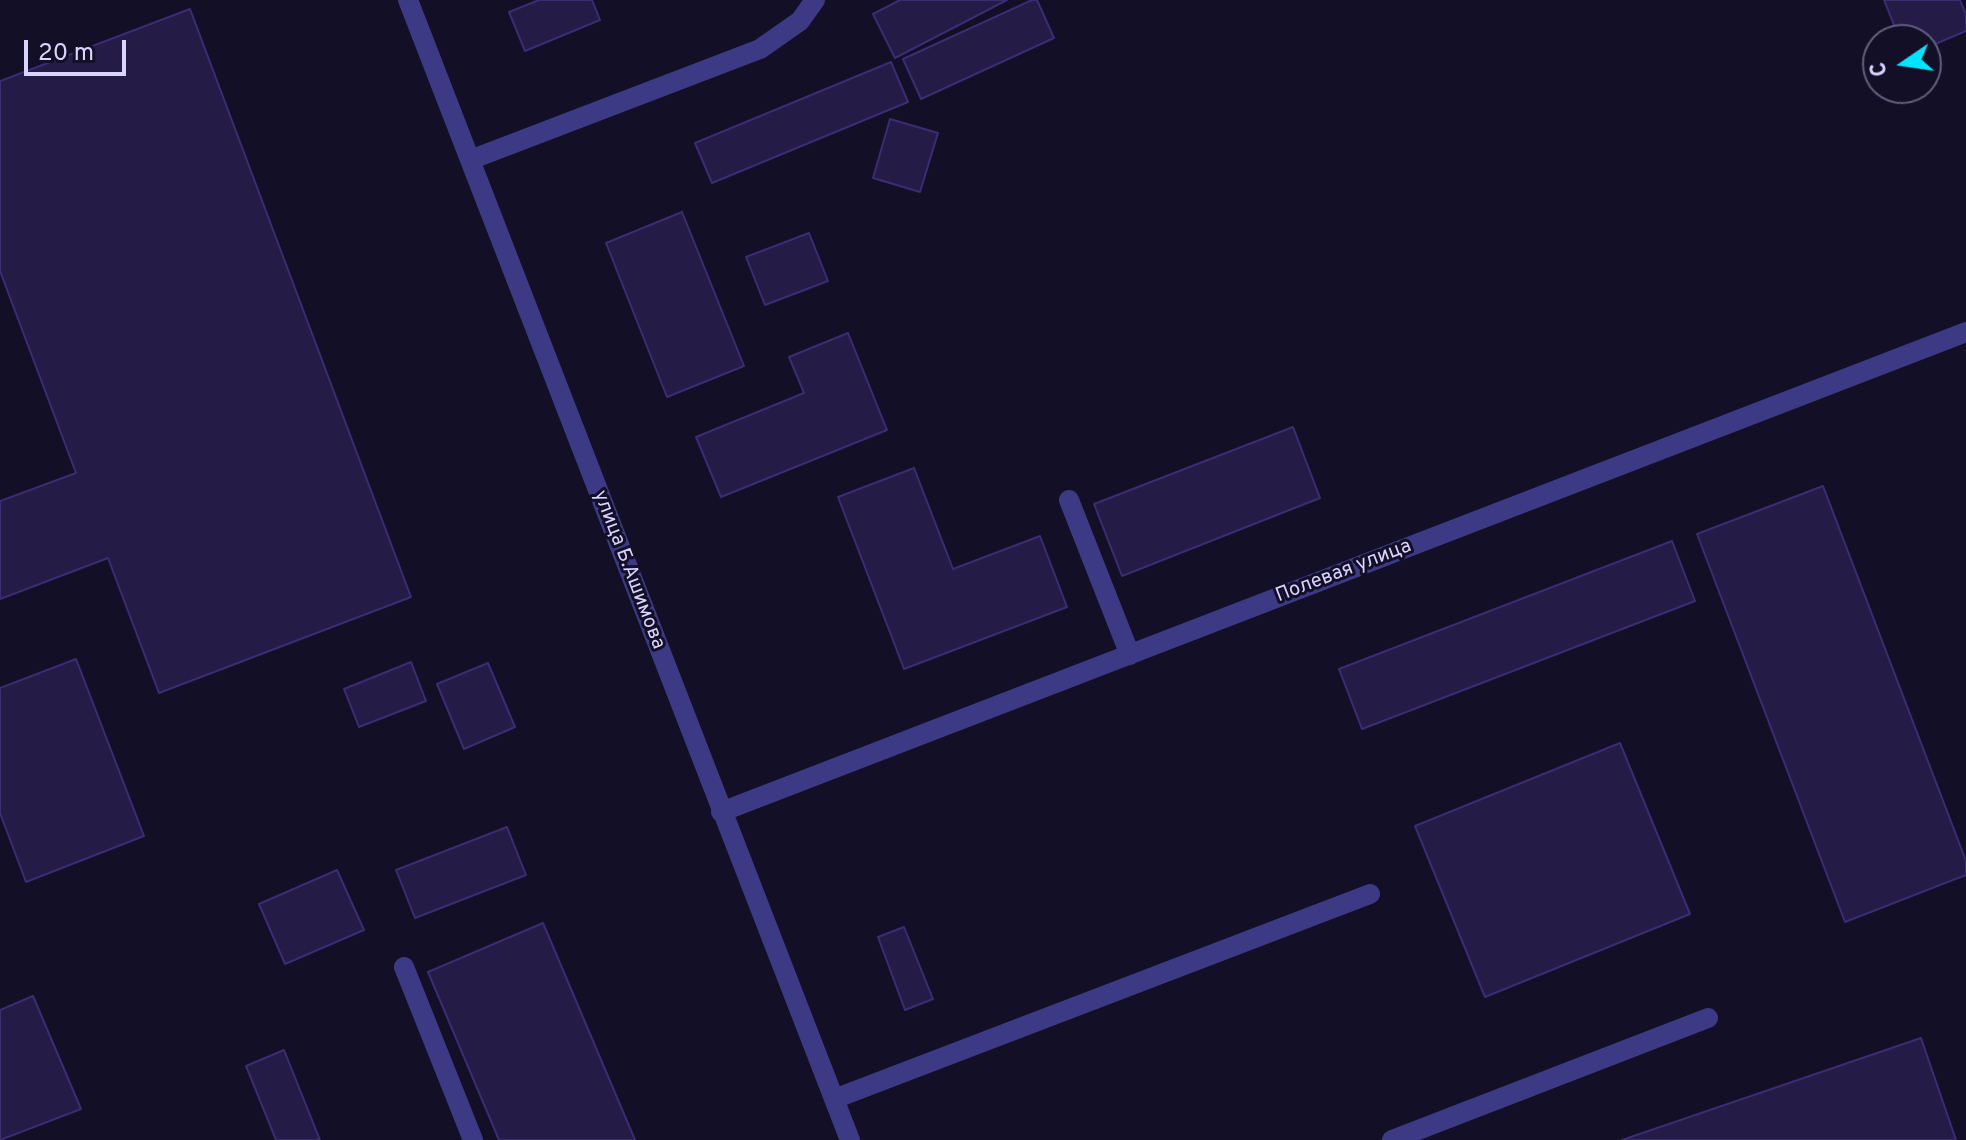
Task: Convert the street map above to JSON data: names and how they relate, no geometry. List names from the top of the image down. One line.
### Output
{"streets":{"street":["улица Б.Ашимова","Полевая улица"]},"crossings":[["улица Б.Ашимова","Полевая улица"]],"scale_bar":"20 m","north":"left"}
